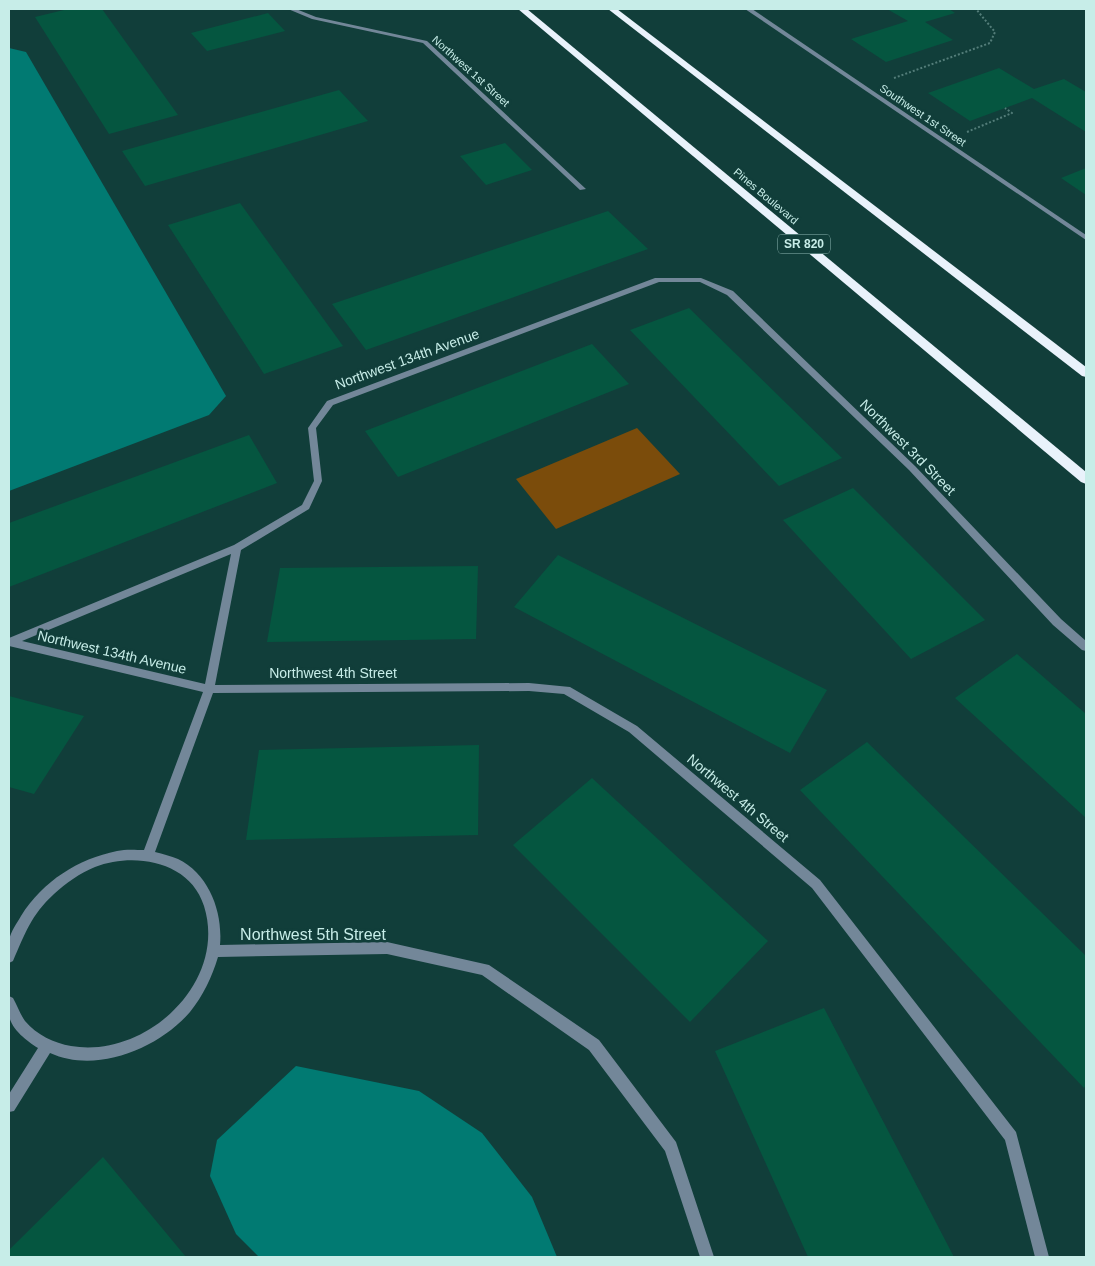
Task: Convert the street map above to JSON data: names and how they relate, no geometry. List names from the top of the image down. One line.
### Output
{"streets":{"highway":["Pines Boulevard","SR 820"],"street":["Northwest 1st Street","Southwest 1st Street","Northwest 134th Avenue","Northwest 3rd Street","Northwest 4th Street","Northwest 5th Street"]},"crossings":[["Northwest 134th Avenue","Northwest 3rd Street"],["Northwest 134th Avenue","Northwest 4th Street"]]}
